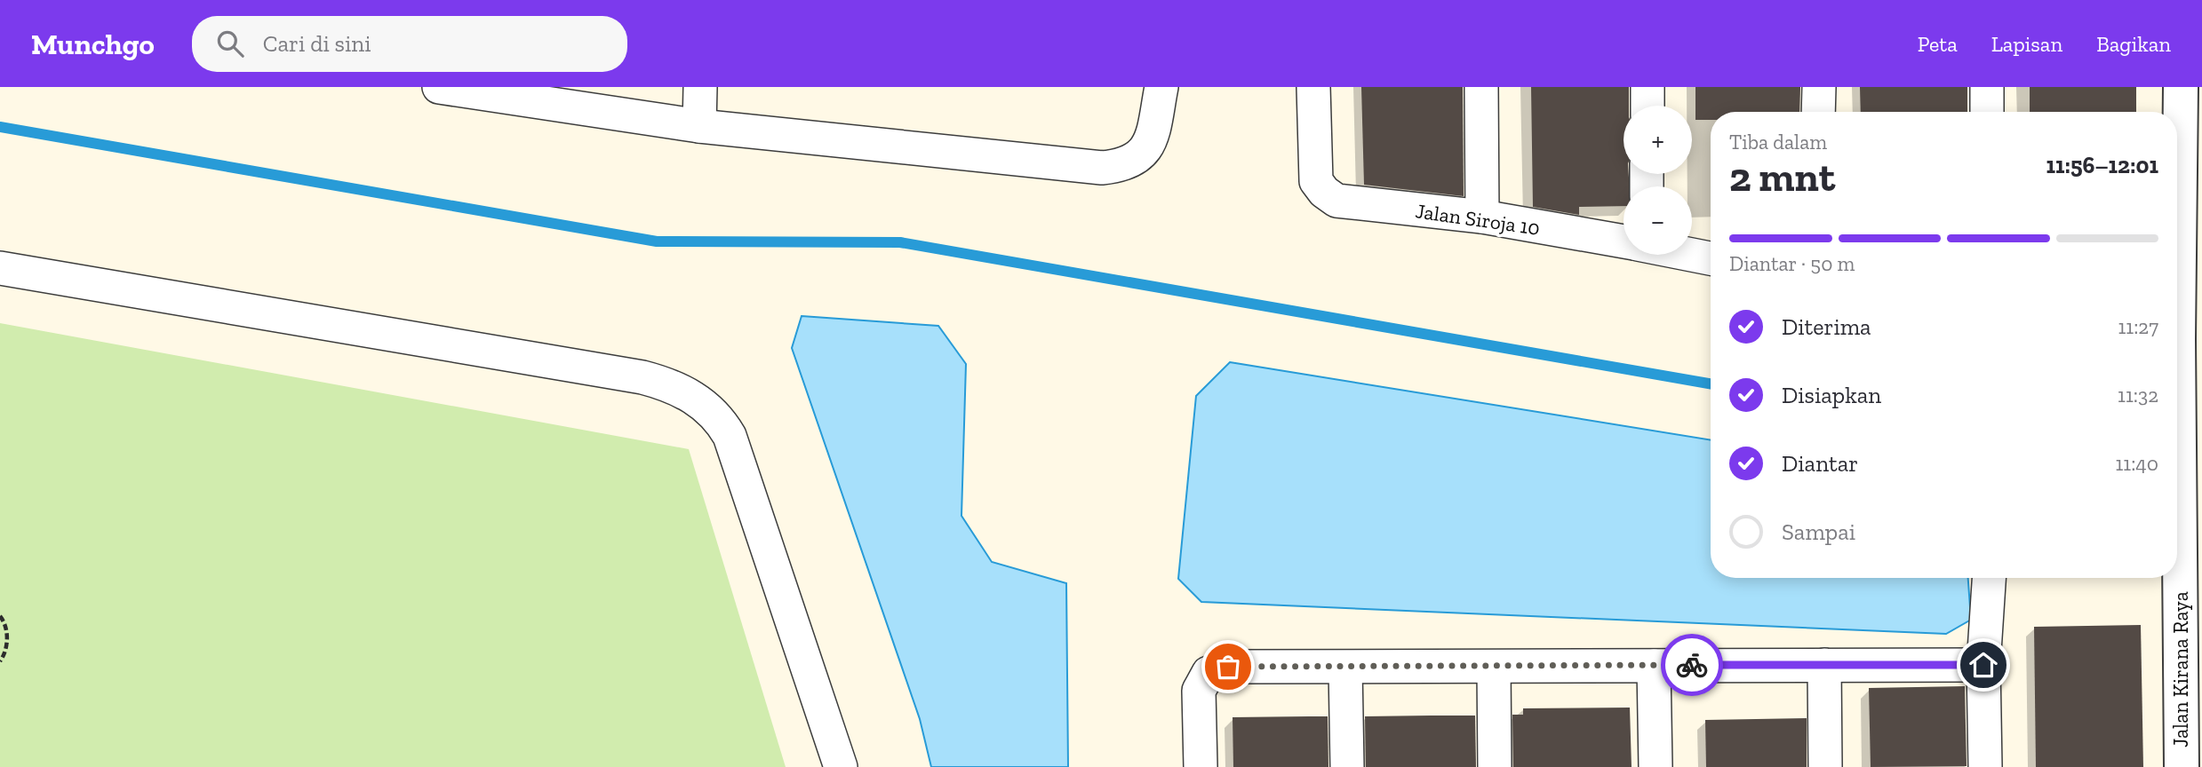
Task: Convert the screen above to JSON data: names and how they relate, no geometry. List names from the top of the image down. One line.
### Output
{"streets":{"street":["Jalan Siroja 10","Jalan Kirana Raya"]},"page":{"header":"Munchgo","search":"Cari di sini","nav":["Peta","Lapisan","Bagikan"],"map_buttons":["+","−"],"heading":["2 mnt","Tiba dalam","11:56–12:01"],"bar":"Diantar · 50 m","list":[["Diterima","11:27"],["Disiapkan","11:32"],["Diantar","11:40"],"Sampai"]}}
